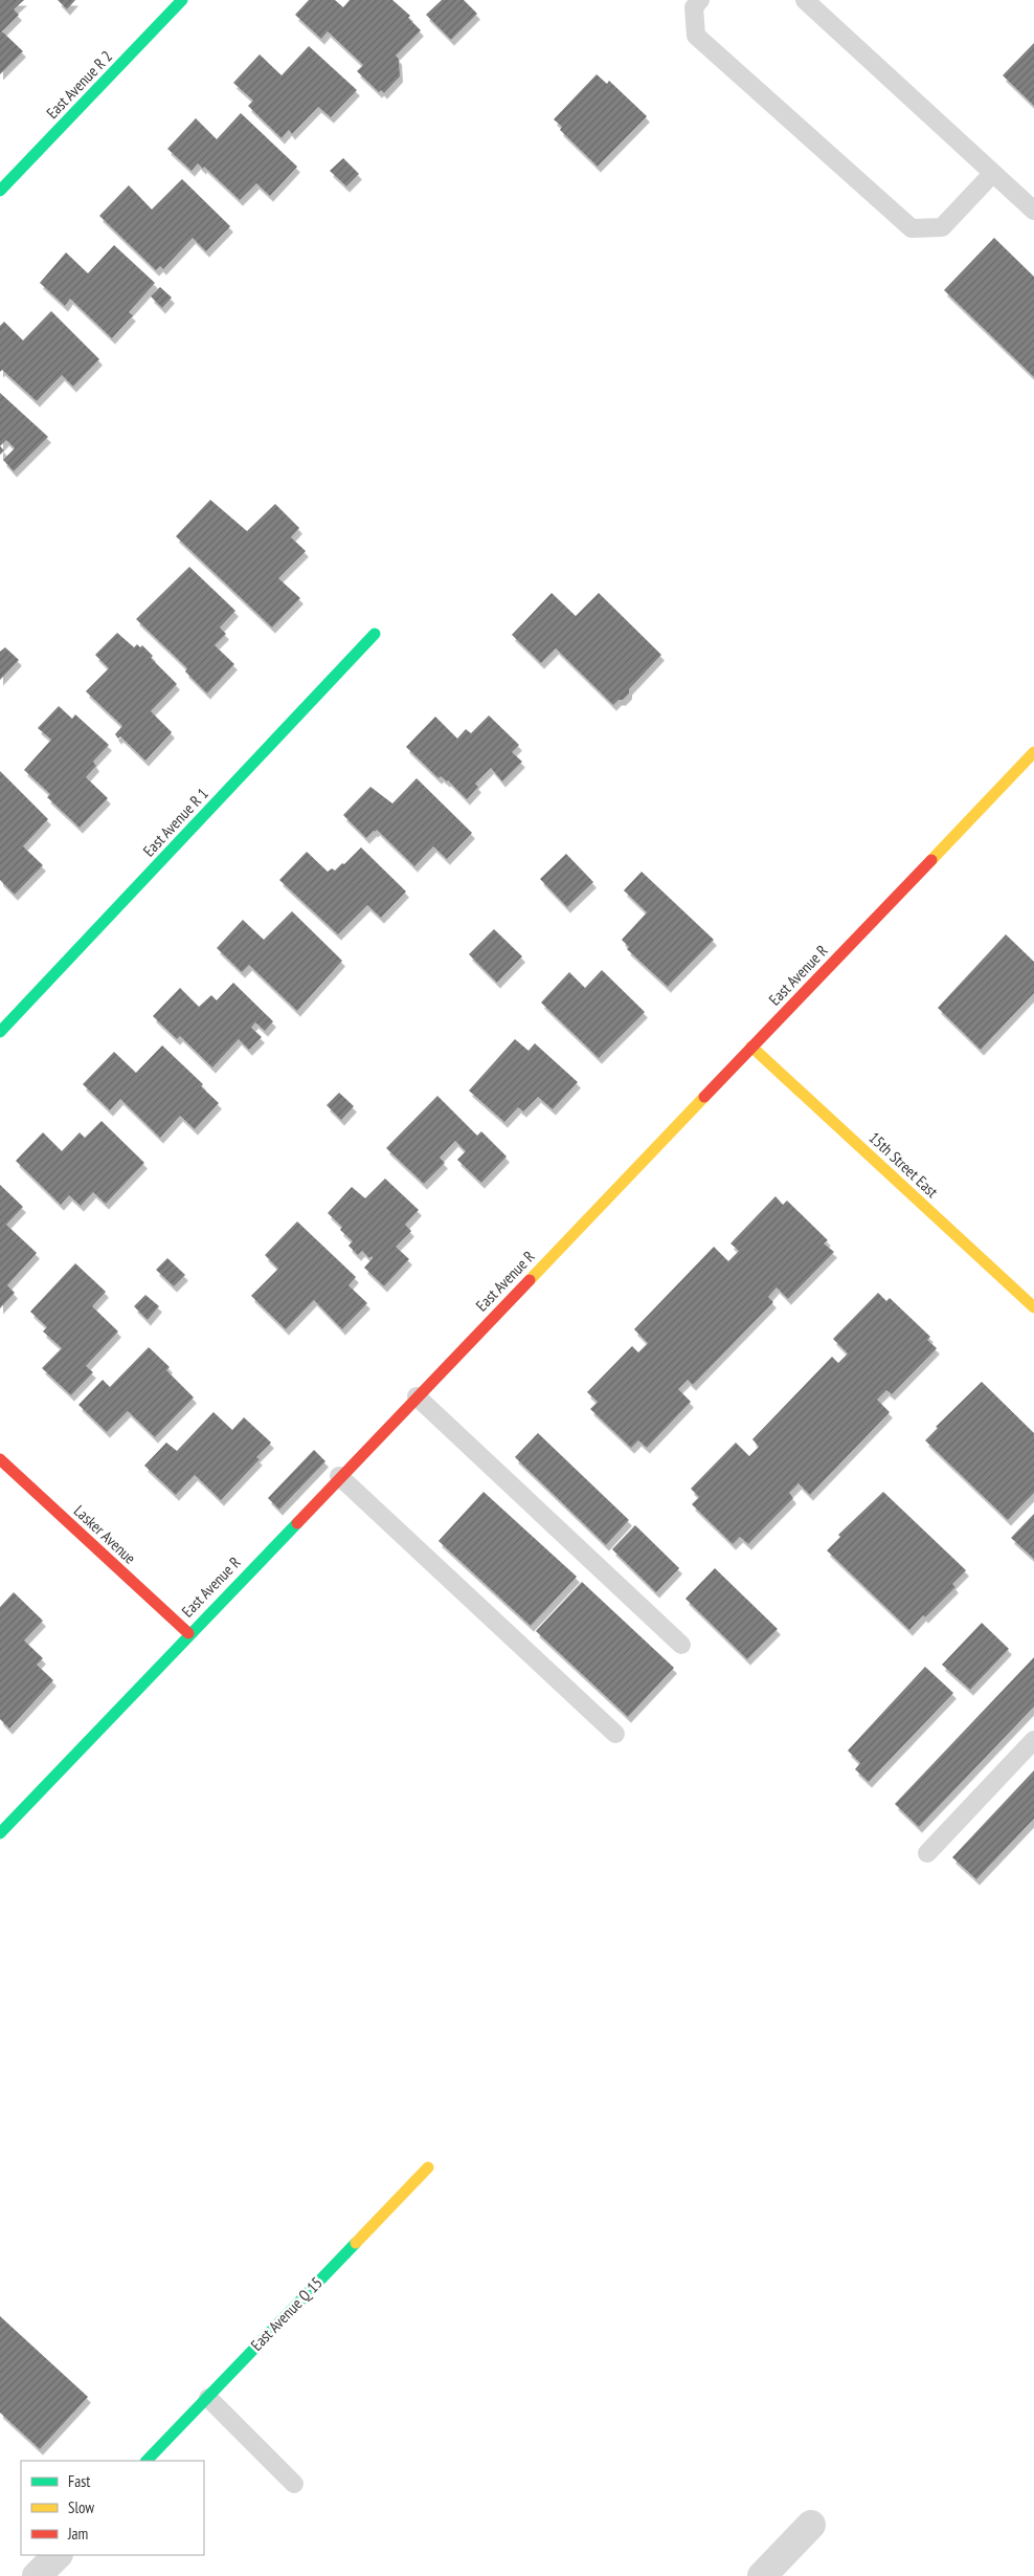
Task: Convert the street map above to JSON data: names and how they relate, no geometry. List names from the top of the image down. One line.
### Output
{"streets":{"street":["East Avenue R 2","East Avenue R 1","East Avenue R","15th Street East","Lasker Avenue","East Avenue Q 15"]},"crossings":[["East Avenue R","15th Street East"],["East Avenue R","Lasker Avenue"]],"legend":["Fast","Slow","Jam"]}
